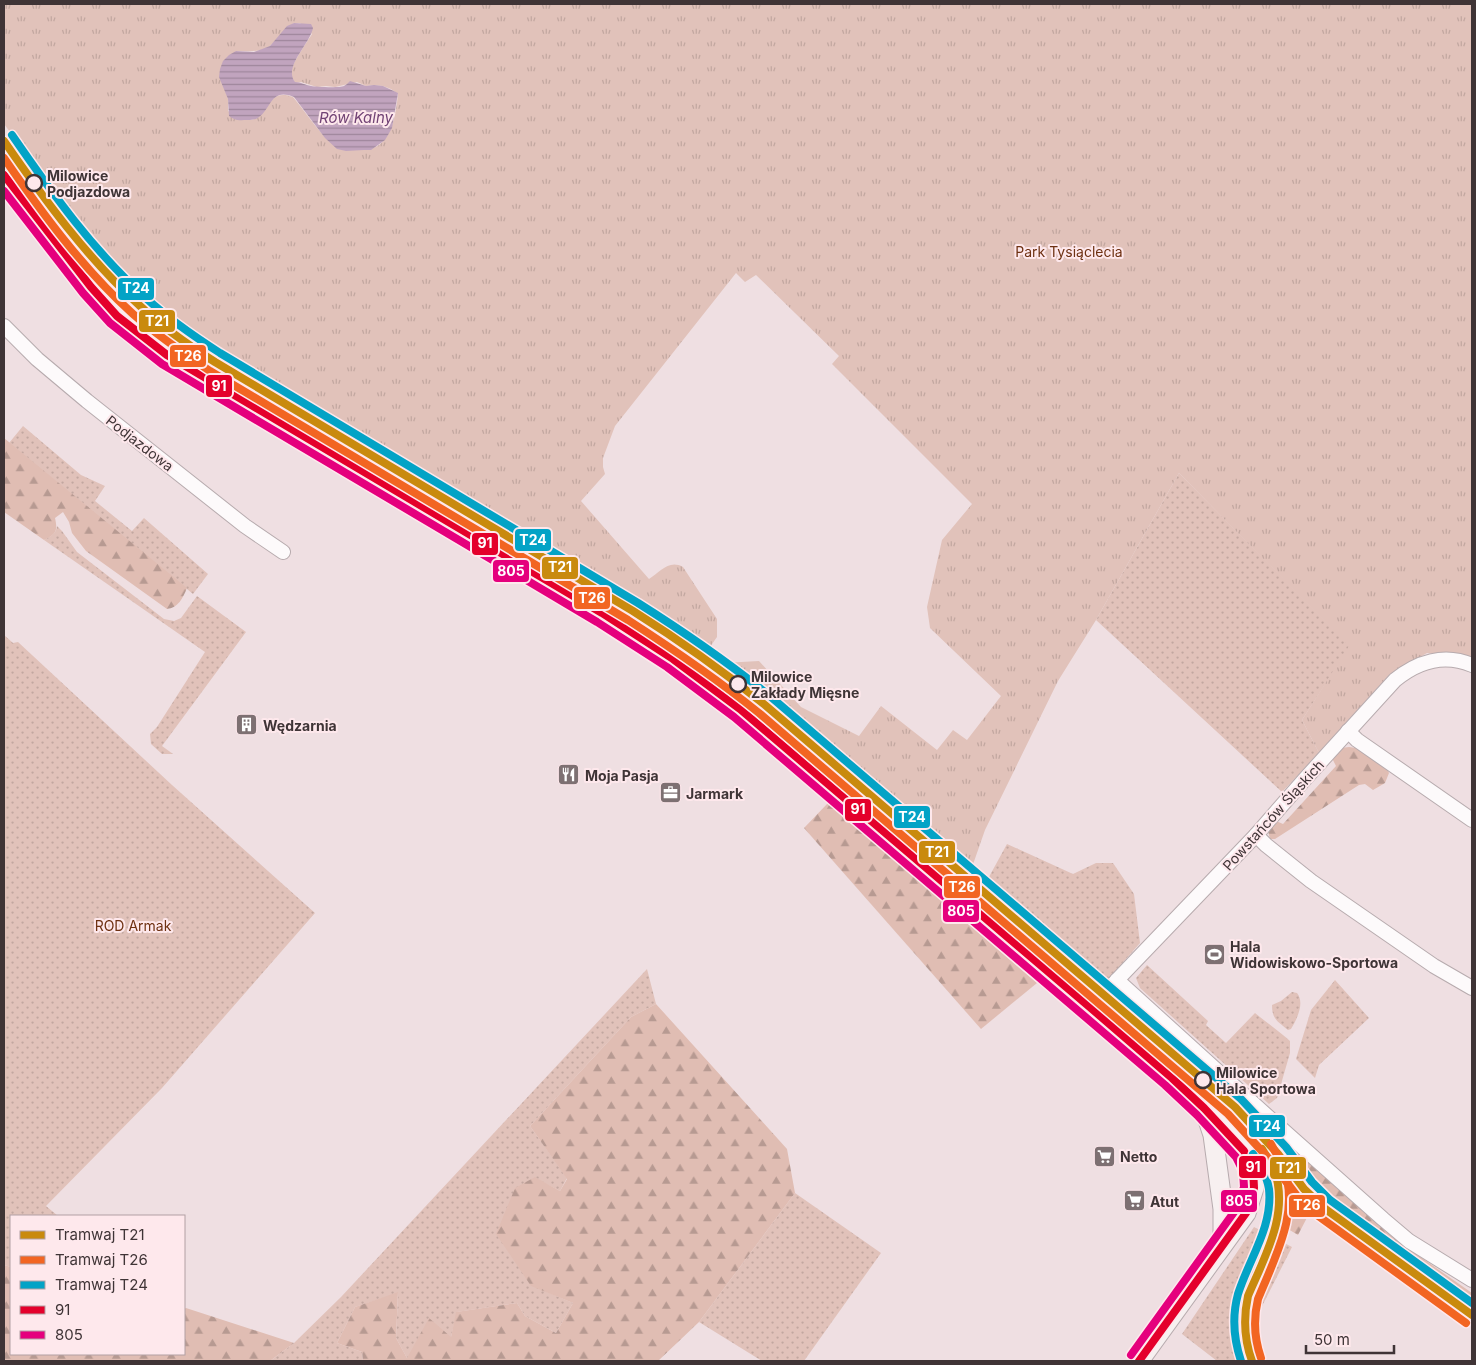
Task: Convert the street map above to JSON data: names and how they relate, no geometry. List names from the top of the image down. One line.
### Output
{"streets":{"street":["Podjazdowa","Powstańców Śląskich"]},"water":["Rów Kalny"],"parks":["Park Tysiąclecia","ROD Armak"],"places":{"other":["Milowice Podjazdowa","Milowice Zakłady Mięsne","Milowice Hala Sportowa"],"building":["Wędzarnia"],"restaurant":["Moja Pasja"],"office":["Jarmark"],"sports":["Hala Widowiskowo-Sportowa"],"supermarket":["Netto","Atut"]},"lines":["tram line T24","tram line T21","tram line T26","transit line 91","transit line 805"],"legend":["Tramwaj T21","Tramwaj T26","Tramwaj T24","91","805"],"scale_bar":"50 m"}
